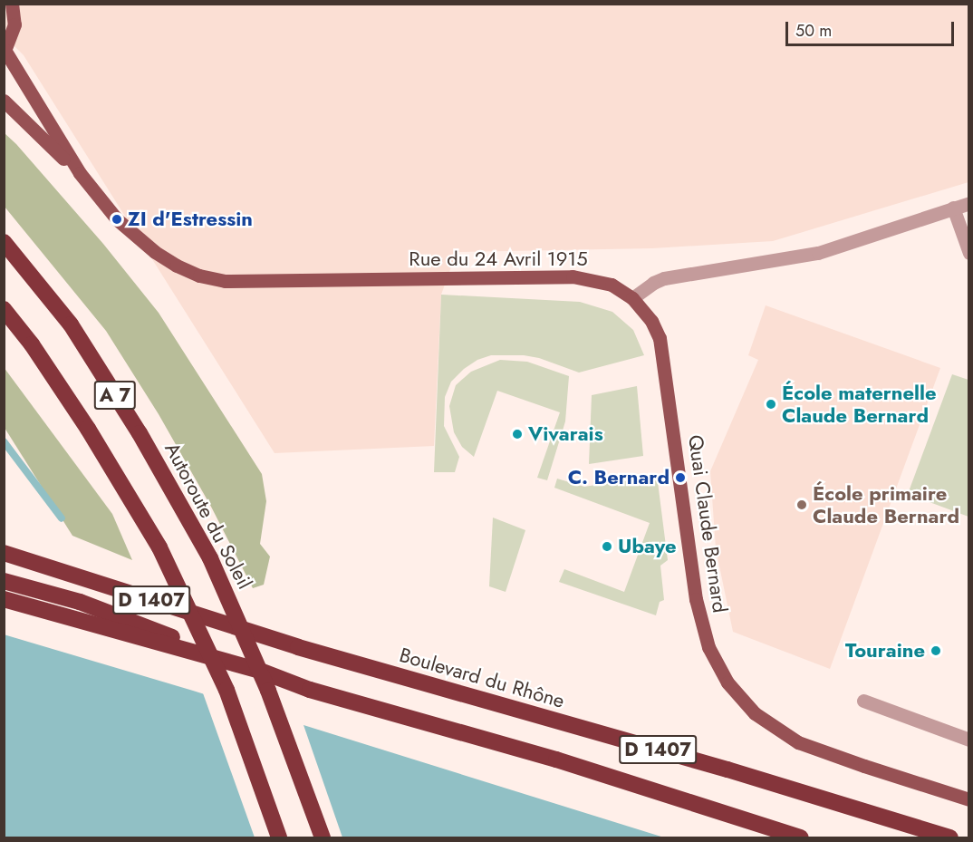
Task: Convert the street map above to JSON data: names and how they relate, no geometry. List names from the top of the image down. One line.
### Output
{"streets":{"highway":["A 7","Autoroute du Soleil","D 1407","Boulevard du Rhône"],"main road":["Rue du 24 Avril 1915","Quai Claude Bernard"]},"crossings":[["Rue du 24 Avril 1915","Quai Claude Bernard"]],"places":["ZI d'Estressin","École maternelle Claude Bernard","Vivarais","C. Bernard","École primaire Claude Bernard","Ubaye","Touraine"],"scale_bar":"50 m"}
